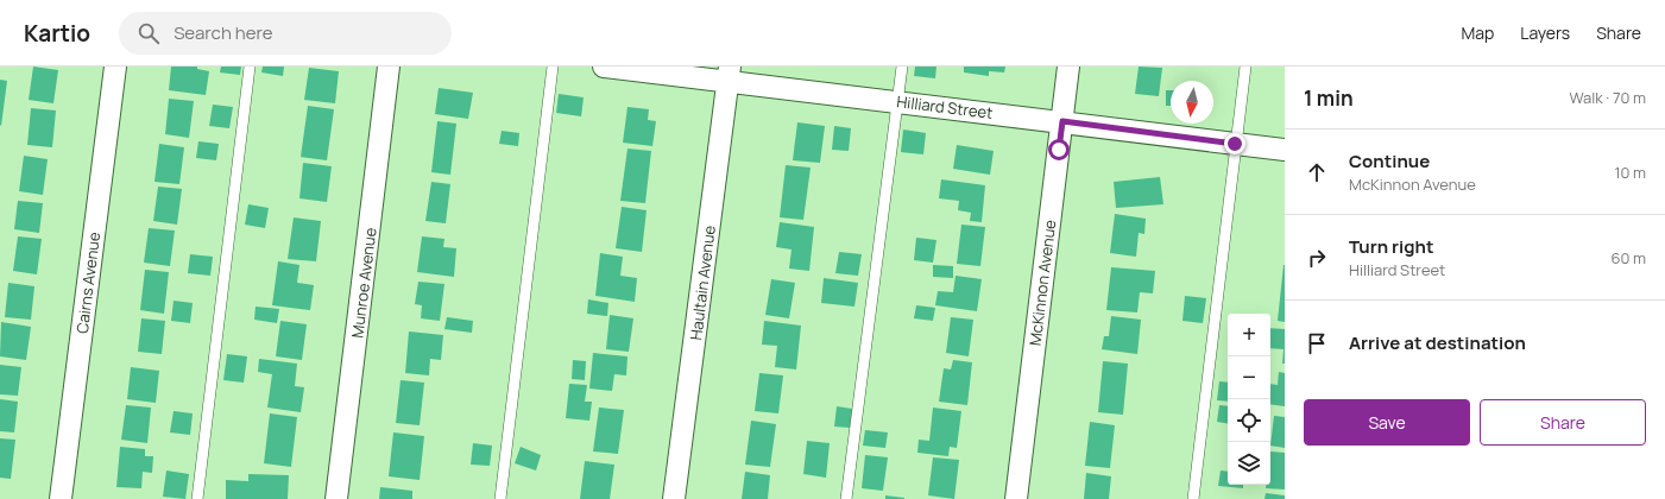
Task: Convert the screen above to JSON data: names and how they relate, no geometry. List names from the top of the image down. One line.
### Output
{"streets":{"street":["Hilliard Street","Cairns Avenue","Munroe Avenue","Haultain Avenue","McKinnon Avenue"]},"crossings":[["Hilliard Street","Haultain Avenue"],["Hilliard Street","McKinnon Avenue"]],"north":"bottom","page":{"header":"Kartio","search":"Search here","nav":["Map","Layers","Share"],"heading":["1 min","Walk · 70 m"],"list":[["Continue","McKinnon Avenue","10 m"],["Turn right","Hilliard Street","60 m"],"Arrive at destination"],"map_buttons":["+","−"],"buttons":["Save","Share"]}}
